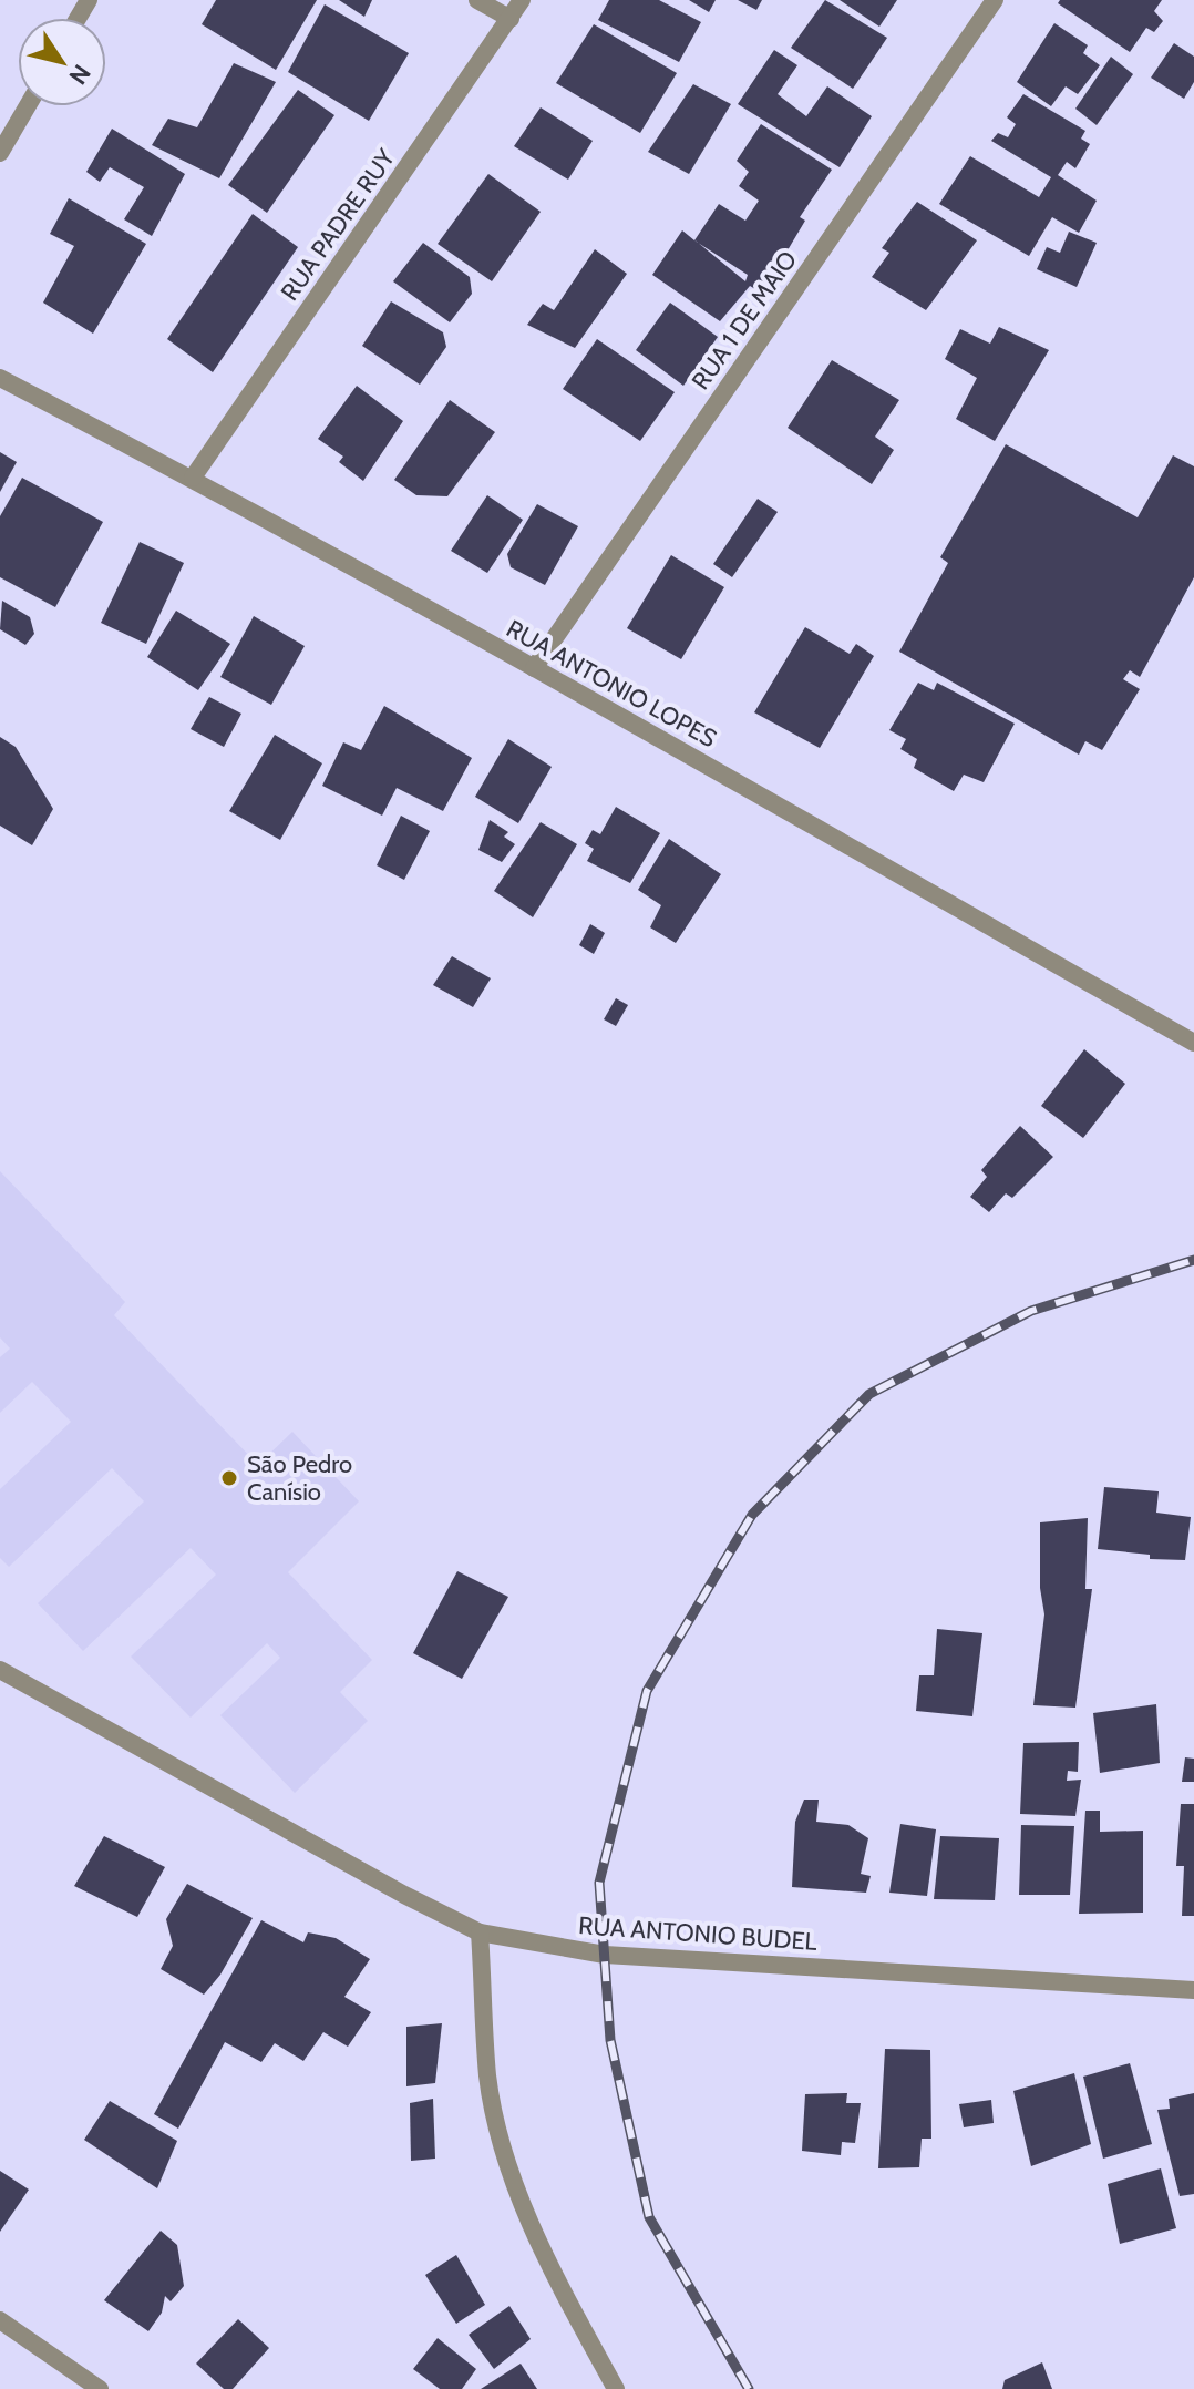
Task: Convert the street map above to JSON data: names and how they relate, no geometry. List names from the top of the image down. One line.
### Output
{"streets":{"street":["RUA PADRE RUY","RUA 1 DE MAIO","RUA ANTONIO LOPES","RUA ANTONIO BUDEL"]},"crossings":[["RUA PADRE RUY","RUA ANTONIO LOPES"],["RUA 1 DE MAIO","RUA ANTONIO LOPES"]],"places":["São Pedro Canísio"],"north":"bottom right"}
